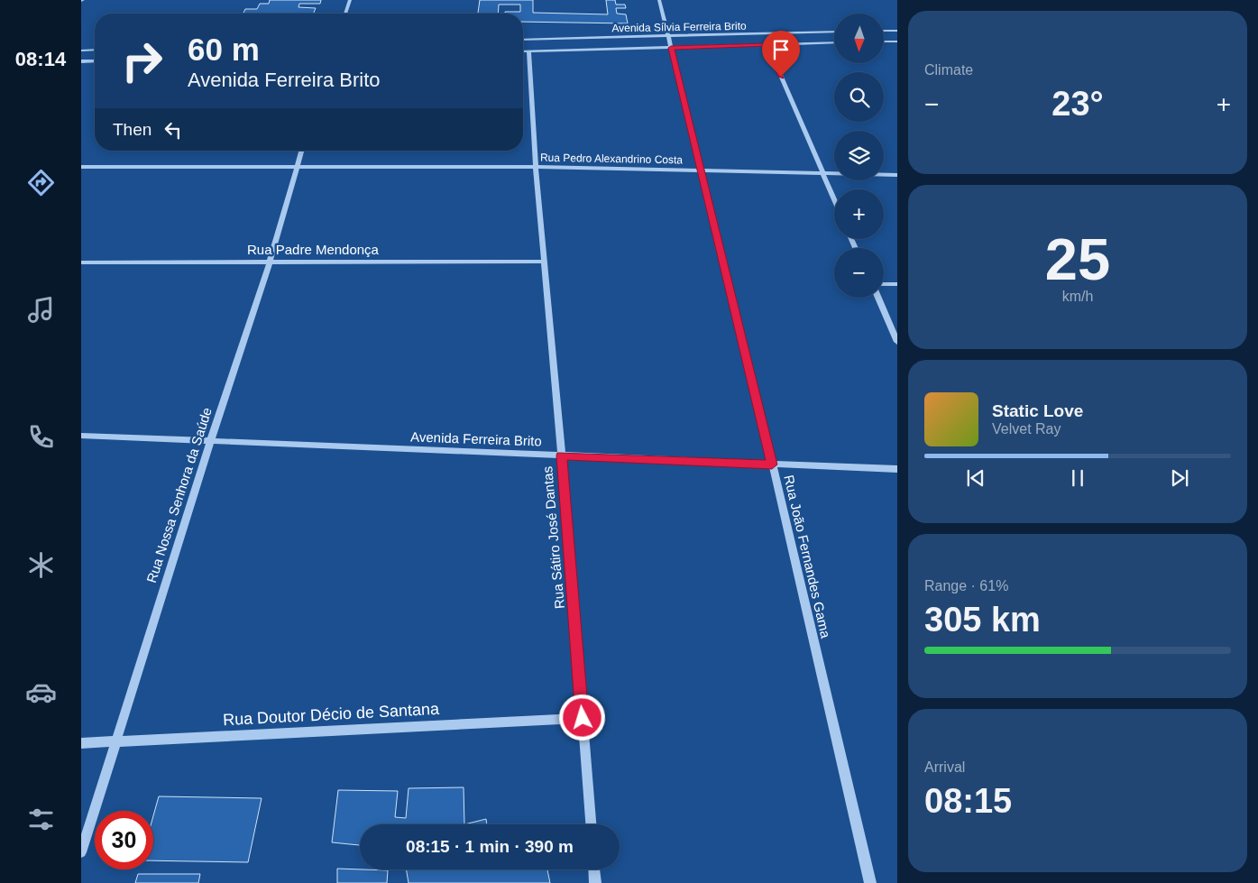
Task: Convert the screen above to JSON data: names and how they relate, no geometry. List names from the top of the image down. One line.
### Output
{"streets":{"street":["Avenida Sílvia Ferreira Brito","Rua Pedro Alexandrino Costa","Rua Padre Mendonça","Avenida Ferreira Brito","Rua Nossa Senhora da Saúde","Rua Sátiro José Dantas","Rua João Fernandes Gama","Rua Doutor Décio de Santana"]},"crossings":[["Avenida Sílvia Ferreira Brito","Rua Sátiro José Dantas"],["Avenida Sílvia Ferreira Brito","Rua João Fernandes Gama"],["Rua Pedro Alexandrino Costa","Rua Nossa Senhora da Saúde"],["Rua Pedro Alexandrino Costa","Rua Sátiro José Dantas"],["Rua Pedro Alexandrino Costa","Rua João Fernandes Gama"],["Rua Padre Mendonça","Rua Nossa Senhora da Saúde"],["Rua Padre Mendonça","Rua Sátiro José Dantas"],["Avenida Ferreira Brito","Rua Nossa Senhora da Saúde"],["Avenida Ferreira Brito","Rua Sátiro José Dantas"],["Avenida Ferreira Brito","Rua João Fernandes Gama"],["Rua Nossa Senhora da Saúde","Rua Doutor Décio de Santana"],["Rua Sátiro José Dantas","Rua Doutor Décio de Santana"]],"north":"bottom","page":{"tabs":"08:14","tile":["Climate",["25","km/h"],["Range · 61%","305 km"],["Arrival","08:15"]],"map_buttons":["+","−"],"turn":["60 m","Avenida Ferreira Brito"],"heat":["−","23°","+"],"then":"Then","song":["Static Love","Velvet Ray"],"limit":"30","trip":"08:15 · 1 min · 390 m"}}
